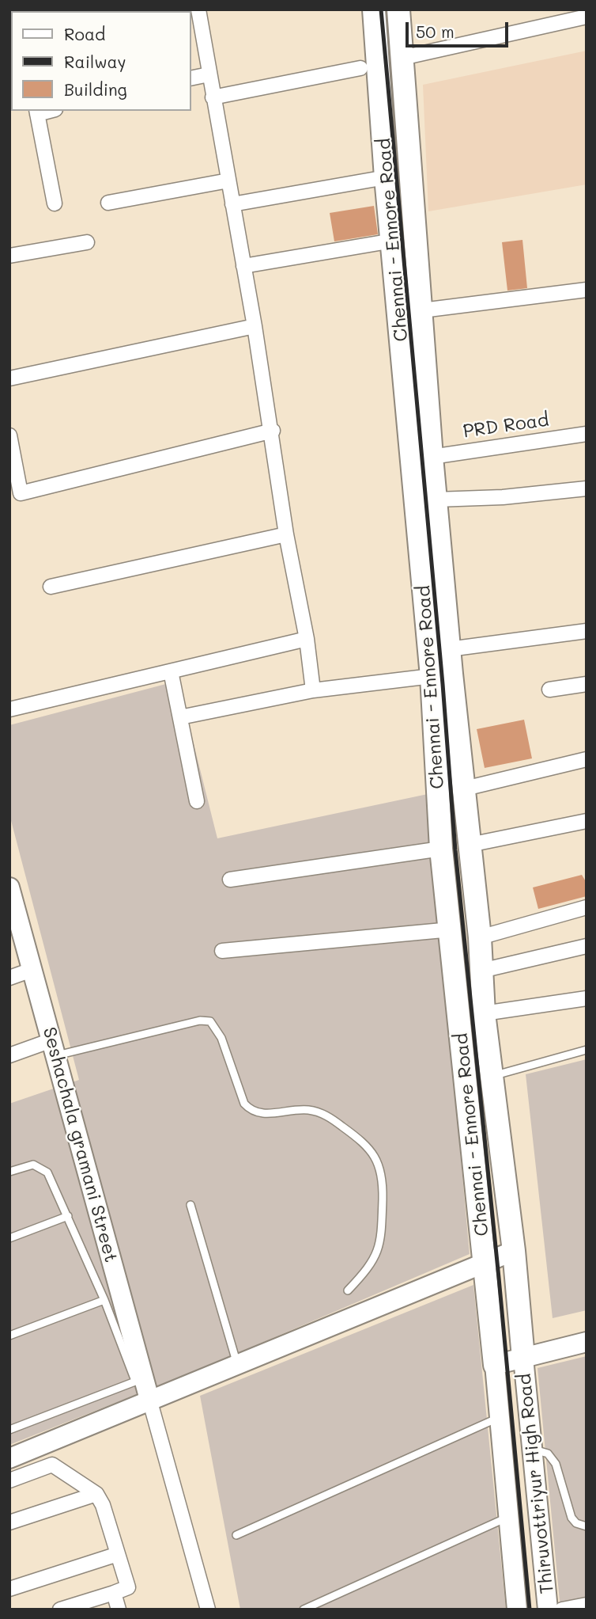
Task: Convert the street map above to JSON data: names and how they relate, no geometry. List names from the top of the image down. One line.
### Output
{"streets":{"main road":["Chennai - Ennore Road"],"street":["PRD Road","Seshachala gramani Street","Thiruvottriyur High Road"]},"crossings":[["Chennai - Ennore Road","PRD Road"],["Chennai - Ennore Road","Thiruvottriyur High Road"]],"legend":["Road","Railway","Building"],"scale_bar":"50 m"}
